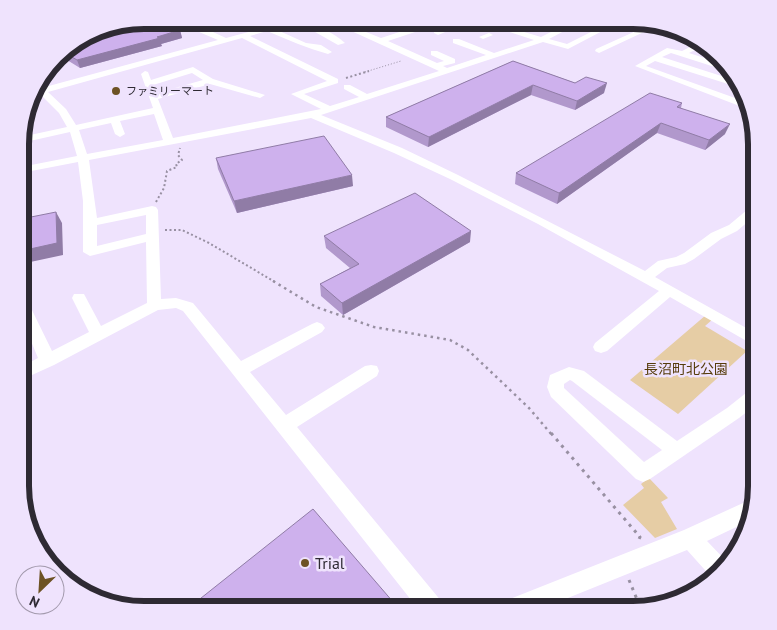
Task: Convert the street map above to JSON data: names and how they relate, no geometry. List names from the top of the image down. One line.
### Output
{"parks":["長沼町北公園"],"places":["ファミリーマート","Trial"],"north":"bottom left"}
